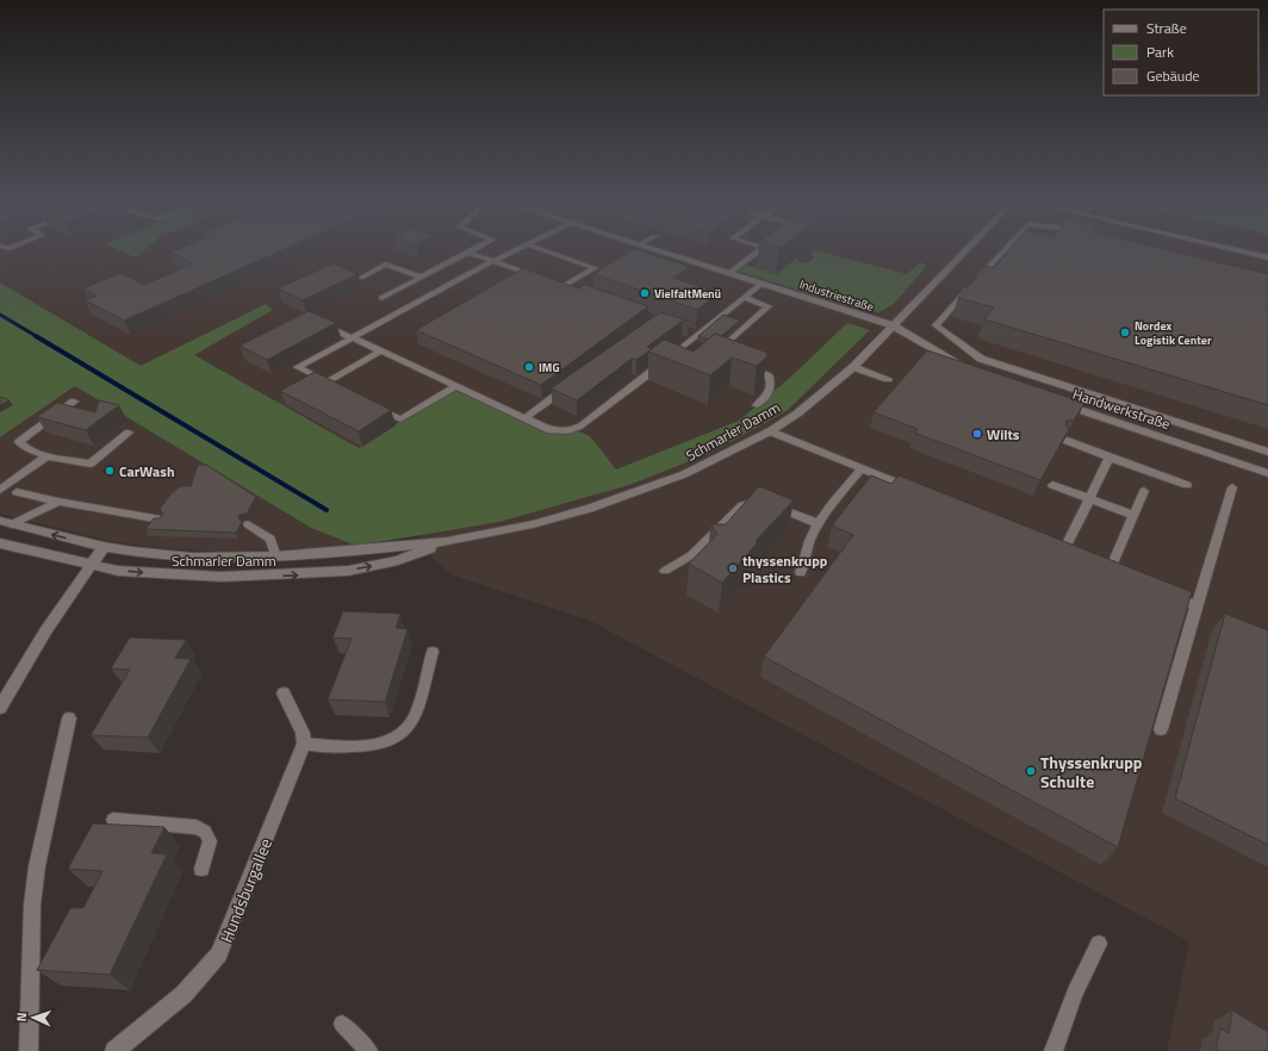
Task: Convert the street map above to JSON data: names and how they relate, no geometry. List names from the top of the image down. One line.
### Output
{"streets":{"street":["Industriestraße","Handwerkstraße","Schmarler Damm","Hundsburgallee"]},"crossings":[["Industriestraße","Schmarler Damm"]],"places":["VielfaltMenü","Nordex Logistik Center","IMG","Wilts","CarWash","thyssenkrupp Plastics","Thyssenkrupp Schulte"],"legend":["Straße","Park","Gebäude"],"north":"left"}
